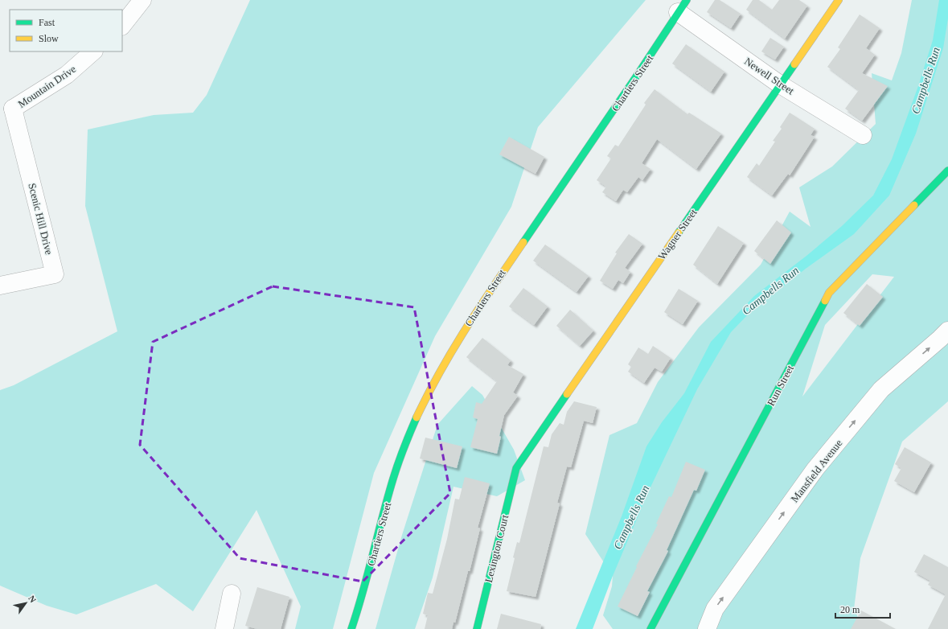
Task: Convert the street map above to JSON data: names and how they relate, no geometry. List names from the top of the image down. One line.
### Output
{"streets":{"street":["Newell Street","Chartiers Street","Mountain Drive","Scenic Hill Drive","Wagner Street","Run Street","Mansfield Avenue","Lexington Court"]},"crossings":[["Newell Street","Chartiers Street"],["Newell Street","Wagner Street"],["Mountain Drive","Scenic Hill Drive"],["Wagner Street","Lexington Court"]],"one_way":["Mansfield Avenue"],"water":["Campbells Run"],"legend":["Fast","Slow"],"scale_bar":"20 m","north":"top right"}
